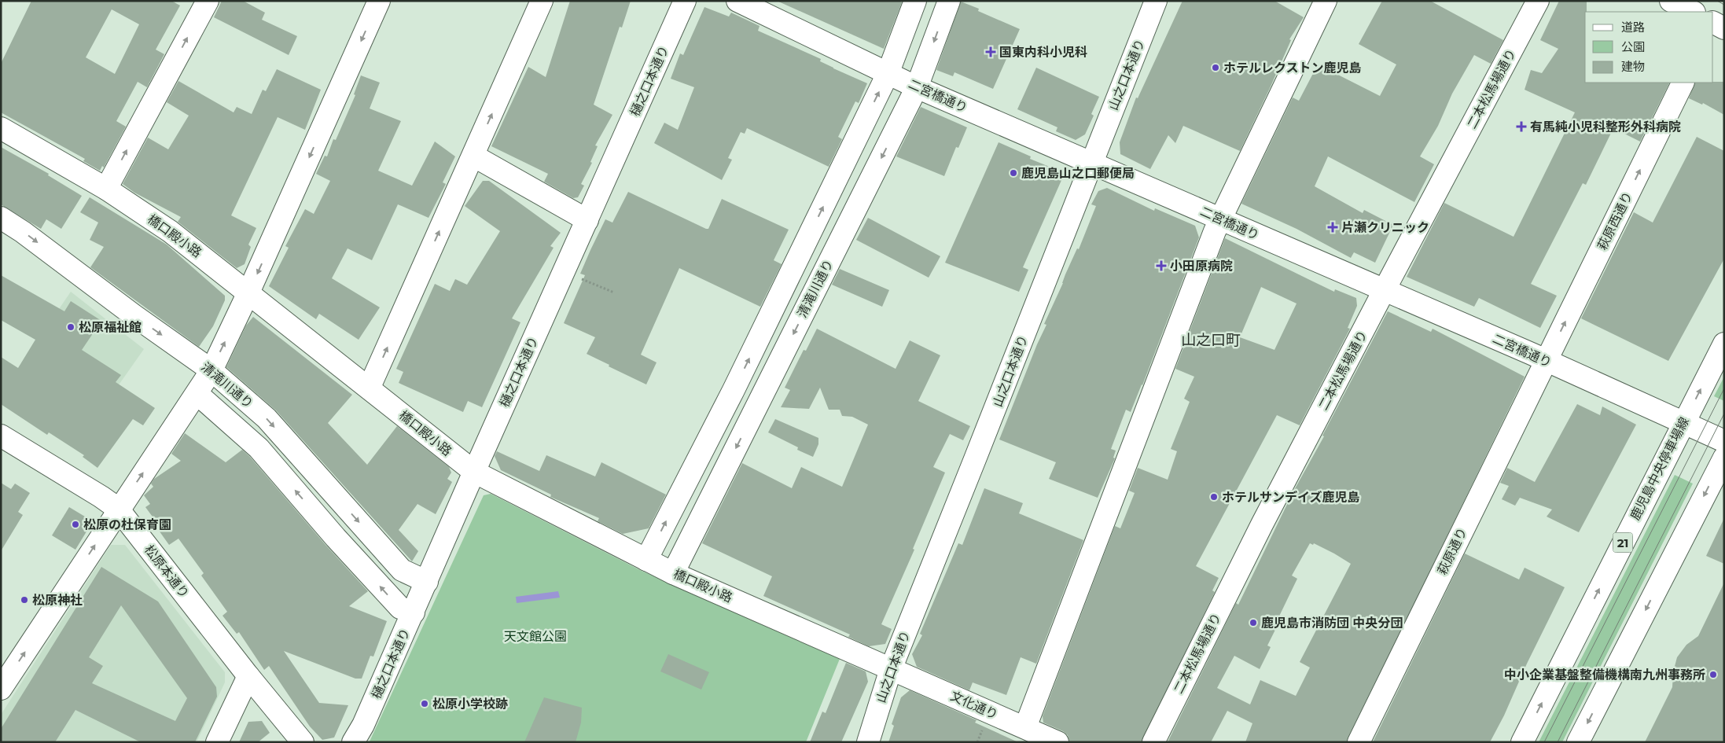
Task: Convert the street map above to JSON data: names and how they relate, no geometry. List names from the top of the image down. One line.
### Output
{"streets":{"street":["山之口本通り","樋之口本通り","二本松馬場通り","二宮橋通り","萩原西通り","橋口殿小路","清滝川通り","鹿児島中央停車場線","21","萩原通り","松原本通り","文化通り"]},"crossings":[["山之口本通り","二宮橋通り"],["山之口本通り","橋口殿小路"],["山之口本通り","文化通り"],["樋之口本通り","橋口殿小路"],["樋之口本通り","清滝川通り"],["二本松馬場通り","二宮橋通り"],["二宮橋通り","萩原西通り"],["二宮橋通り","清滝川通り"],["二宮橋通り","鹿児島中央停車場線"],["二宮橋通り","萩原通り"],["萩原西通り","萩原通り"],["橋口殿小路","清滝川通り"],["橋口殿小路","文化通り"]],"one_way":["萩原西通り"],"districts":["山之口町"],"parks":["天文館公園"],"places":{"health":["国東内科小児科","有馬純小児科整形外科病院","片瀬クリニック","小田原病院"],"other":["ホテルレクストン鹿児島","鹿児島山之口郵便局","松原福祉館","ホテルサンデイズ鹿児島","松原の杜保育園","松原神社","鹿児島市消防団 中央分団","中小企業基盤整備機構南九州事務所","松原小学校跡"]},"legend":["道路","公園","建物"]}
